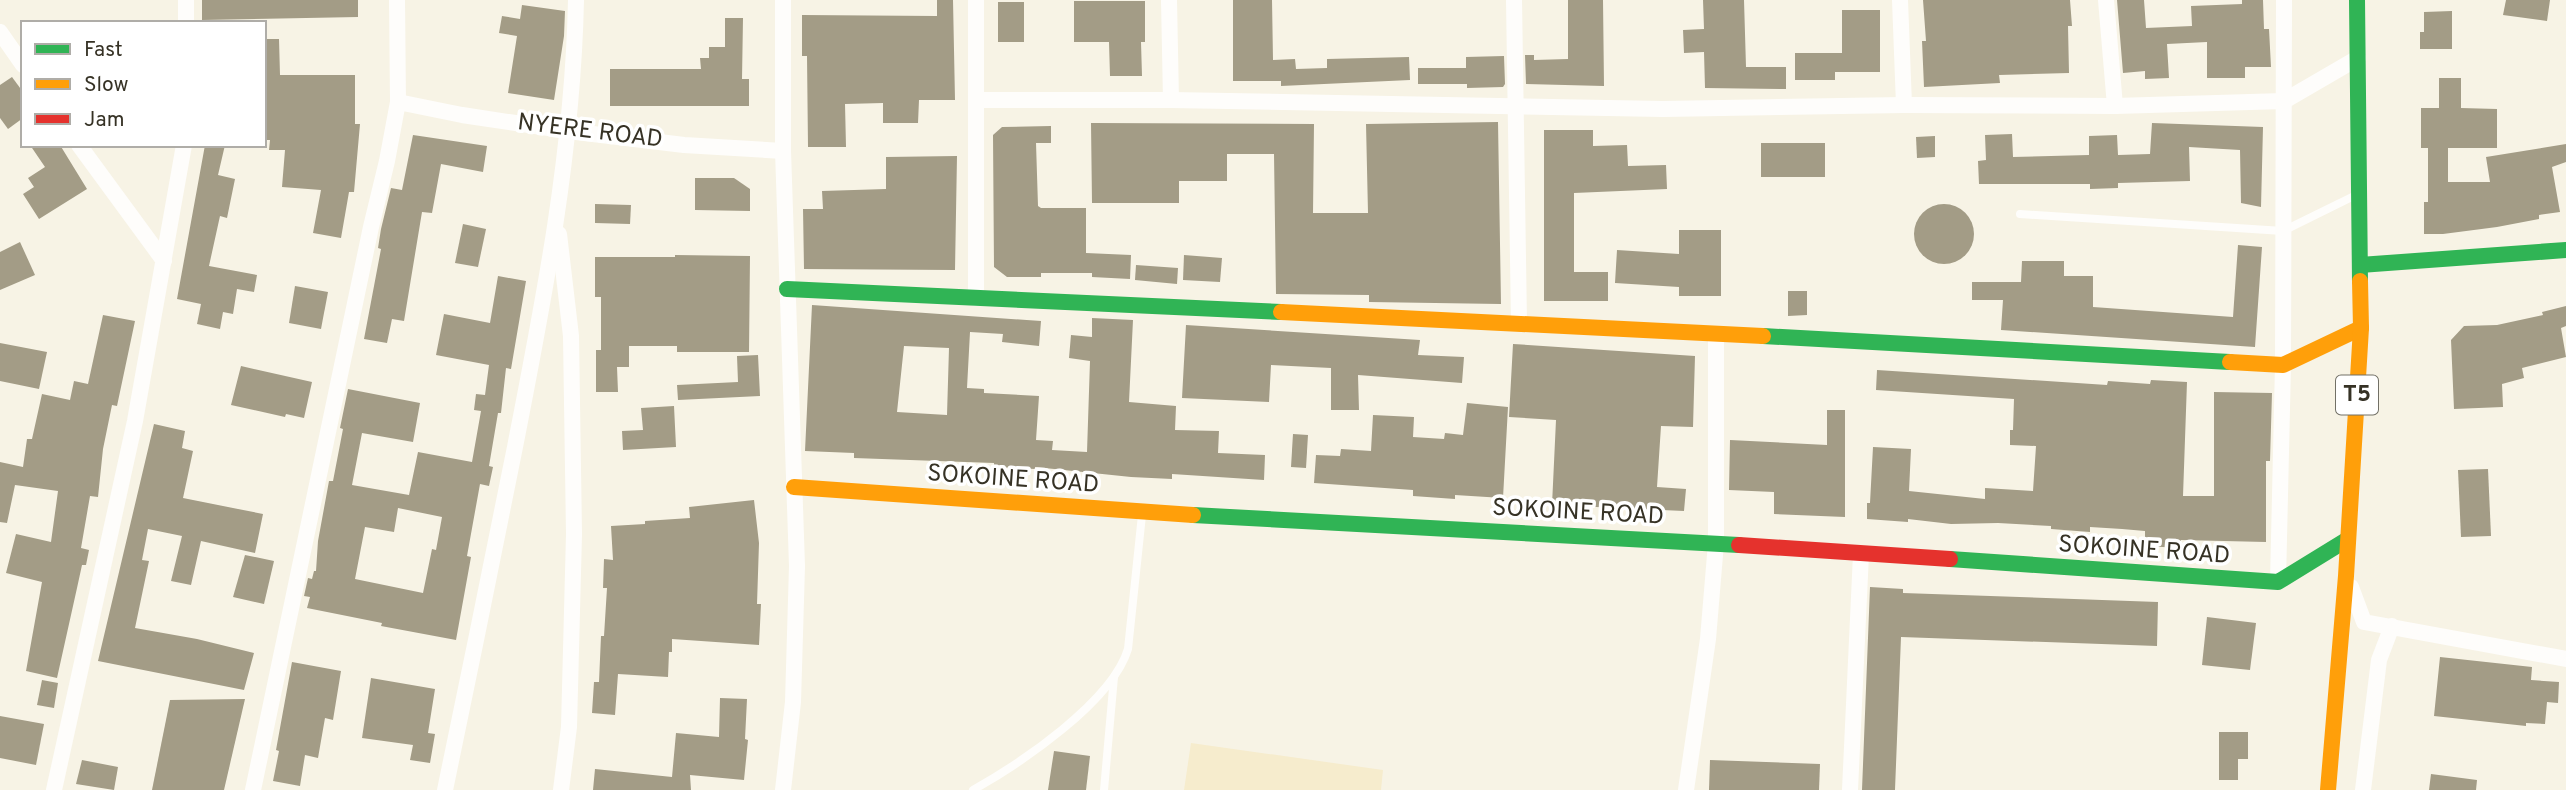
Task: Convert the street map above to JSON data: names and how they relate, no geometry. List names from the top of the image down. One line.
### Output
{"streets":{"main road":["T5","SOKOINE ROAD"],"street":["NYERE ROAD"]},"legend":["Fast","Slow","Jam"]}
